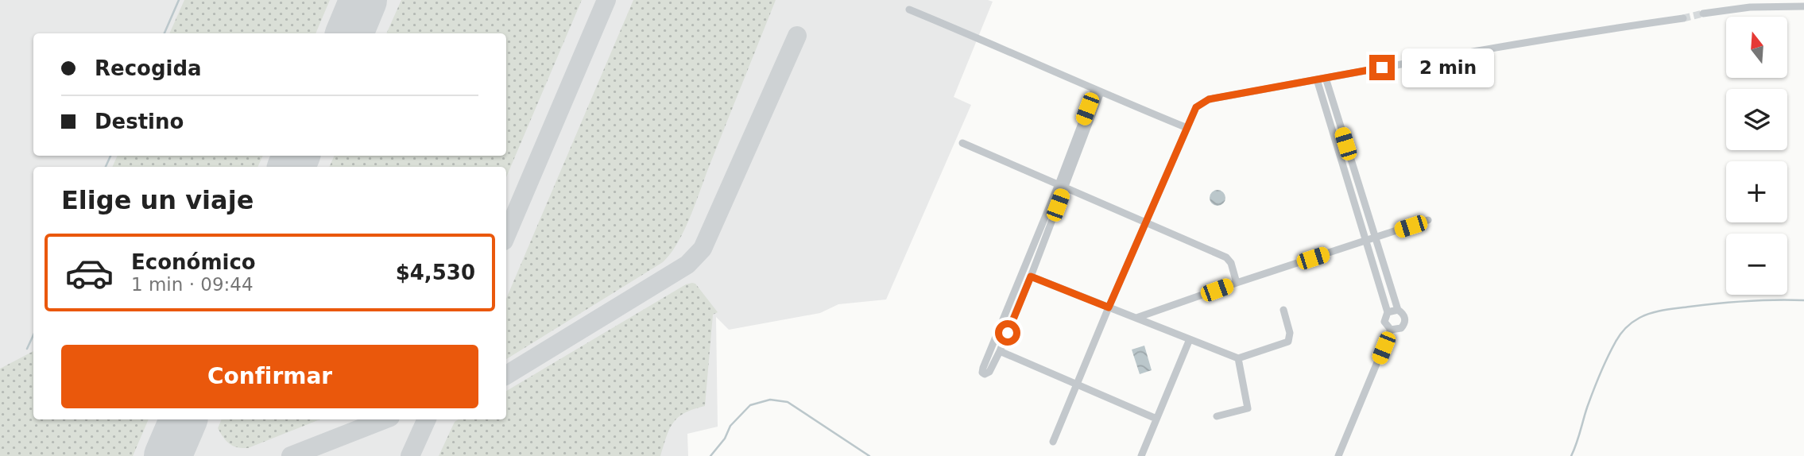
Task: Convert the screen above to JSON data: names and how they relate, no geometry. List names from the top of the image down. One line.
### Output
{"north":"top","page":{"map_buttons":["+","−"],"banner":["Recogida","Destino"],"bubble":"2 min","heading":"Elige un viaje","list":[{"name":"Económico","note":"1 min · 09:44","value":"$4,530"}],"buttons":"Confirmar"}}
